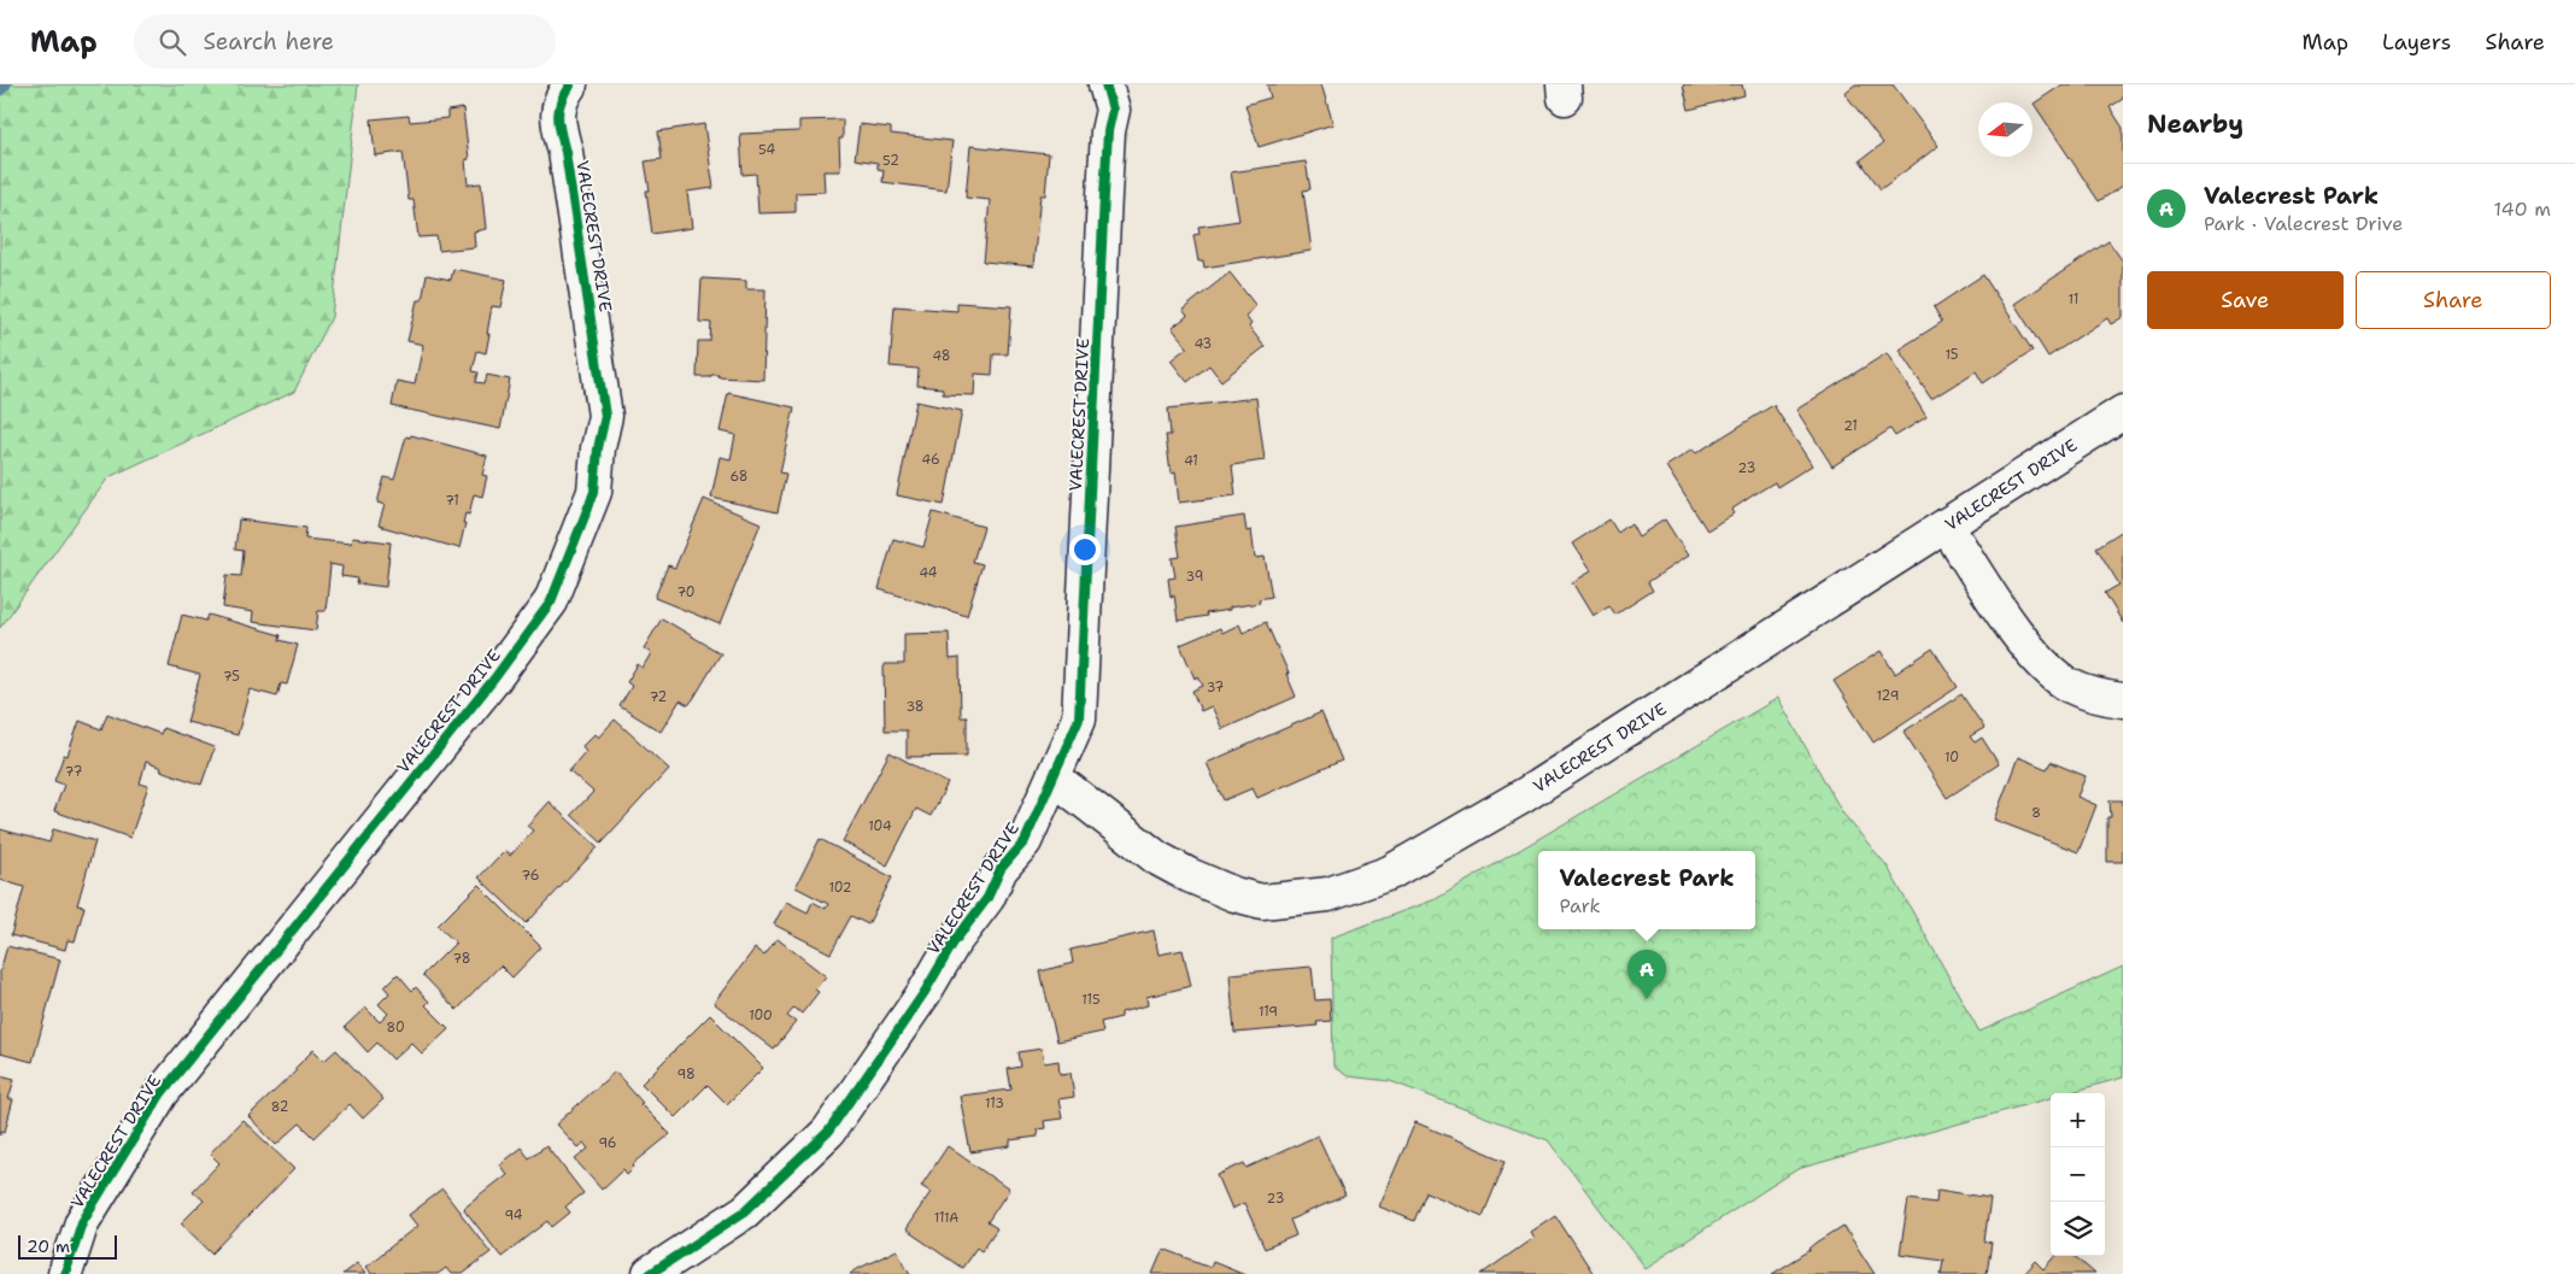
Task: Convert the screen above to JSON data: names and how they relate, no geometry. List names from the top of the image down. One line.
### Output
{"streets":{"street":["VALECREST DRIVE"]},"house_numbers":["54","52","11","43","15","48","21","46","41","23","68","71","44","39","70","75","37","129","72","38","10","77","8","104","76","102","78","115","119","100","80","98","113","82","96","23","94","111A"],"scale_bar":"20 m","north":"left","page":{"header":"Map","search":"Search here","nav":["Map","Layers","Share"],"heading":"Nearby","list":[{"mark":"A","name":"Valecrest Park","note":"Park · Valecrest Drive","value":"140 m"}],"buttons":["Save","Share"],"popup":["Valecrest Park","Park"],"pins":"A","map_buttons":["+","−"],"scale":"20 m"}}
